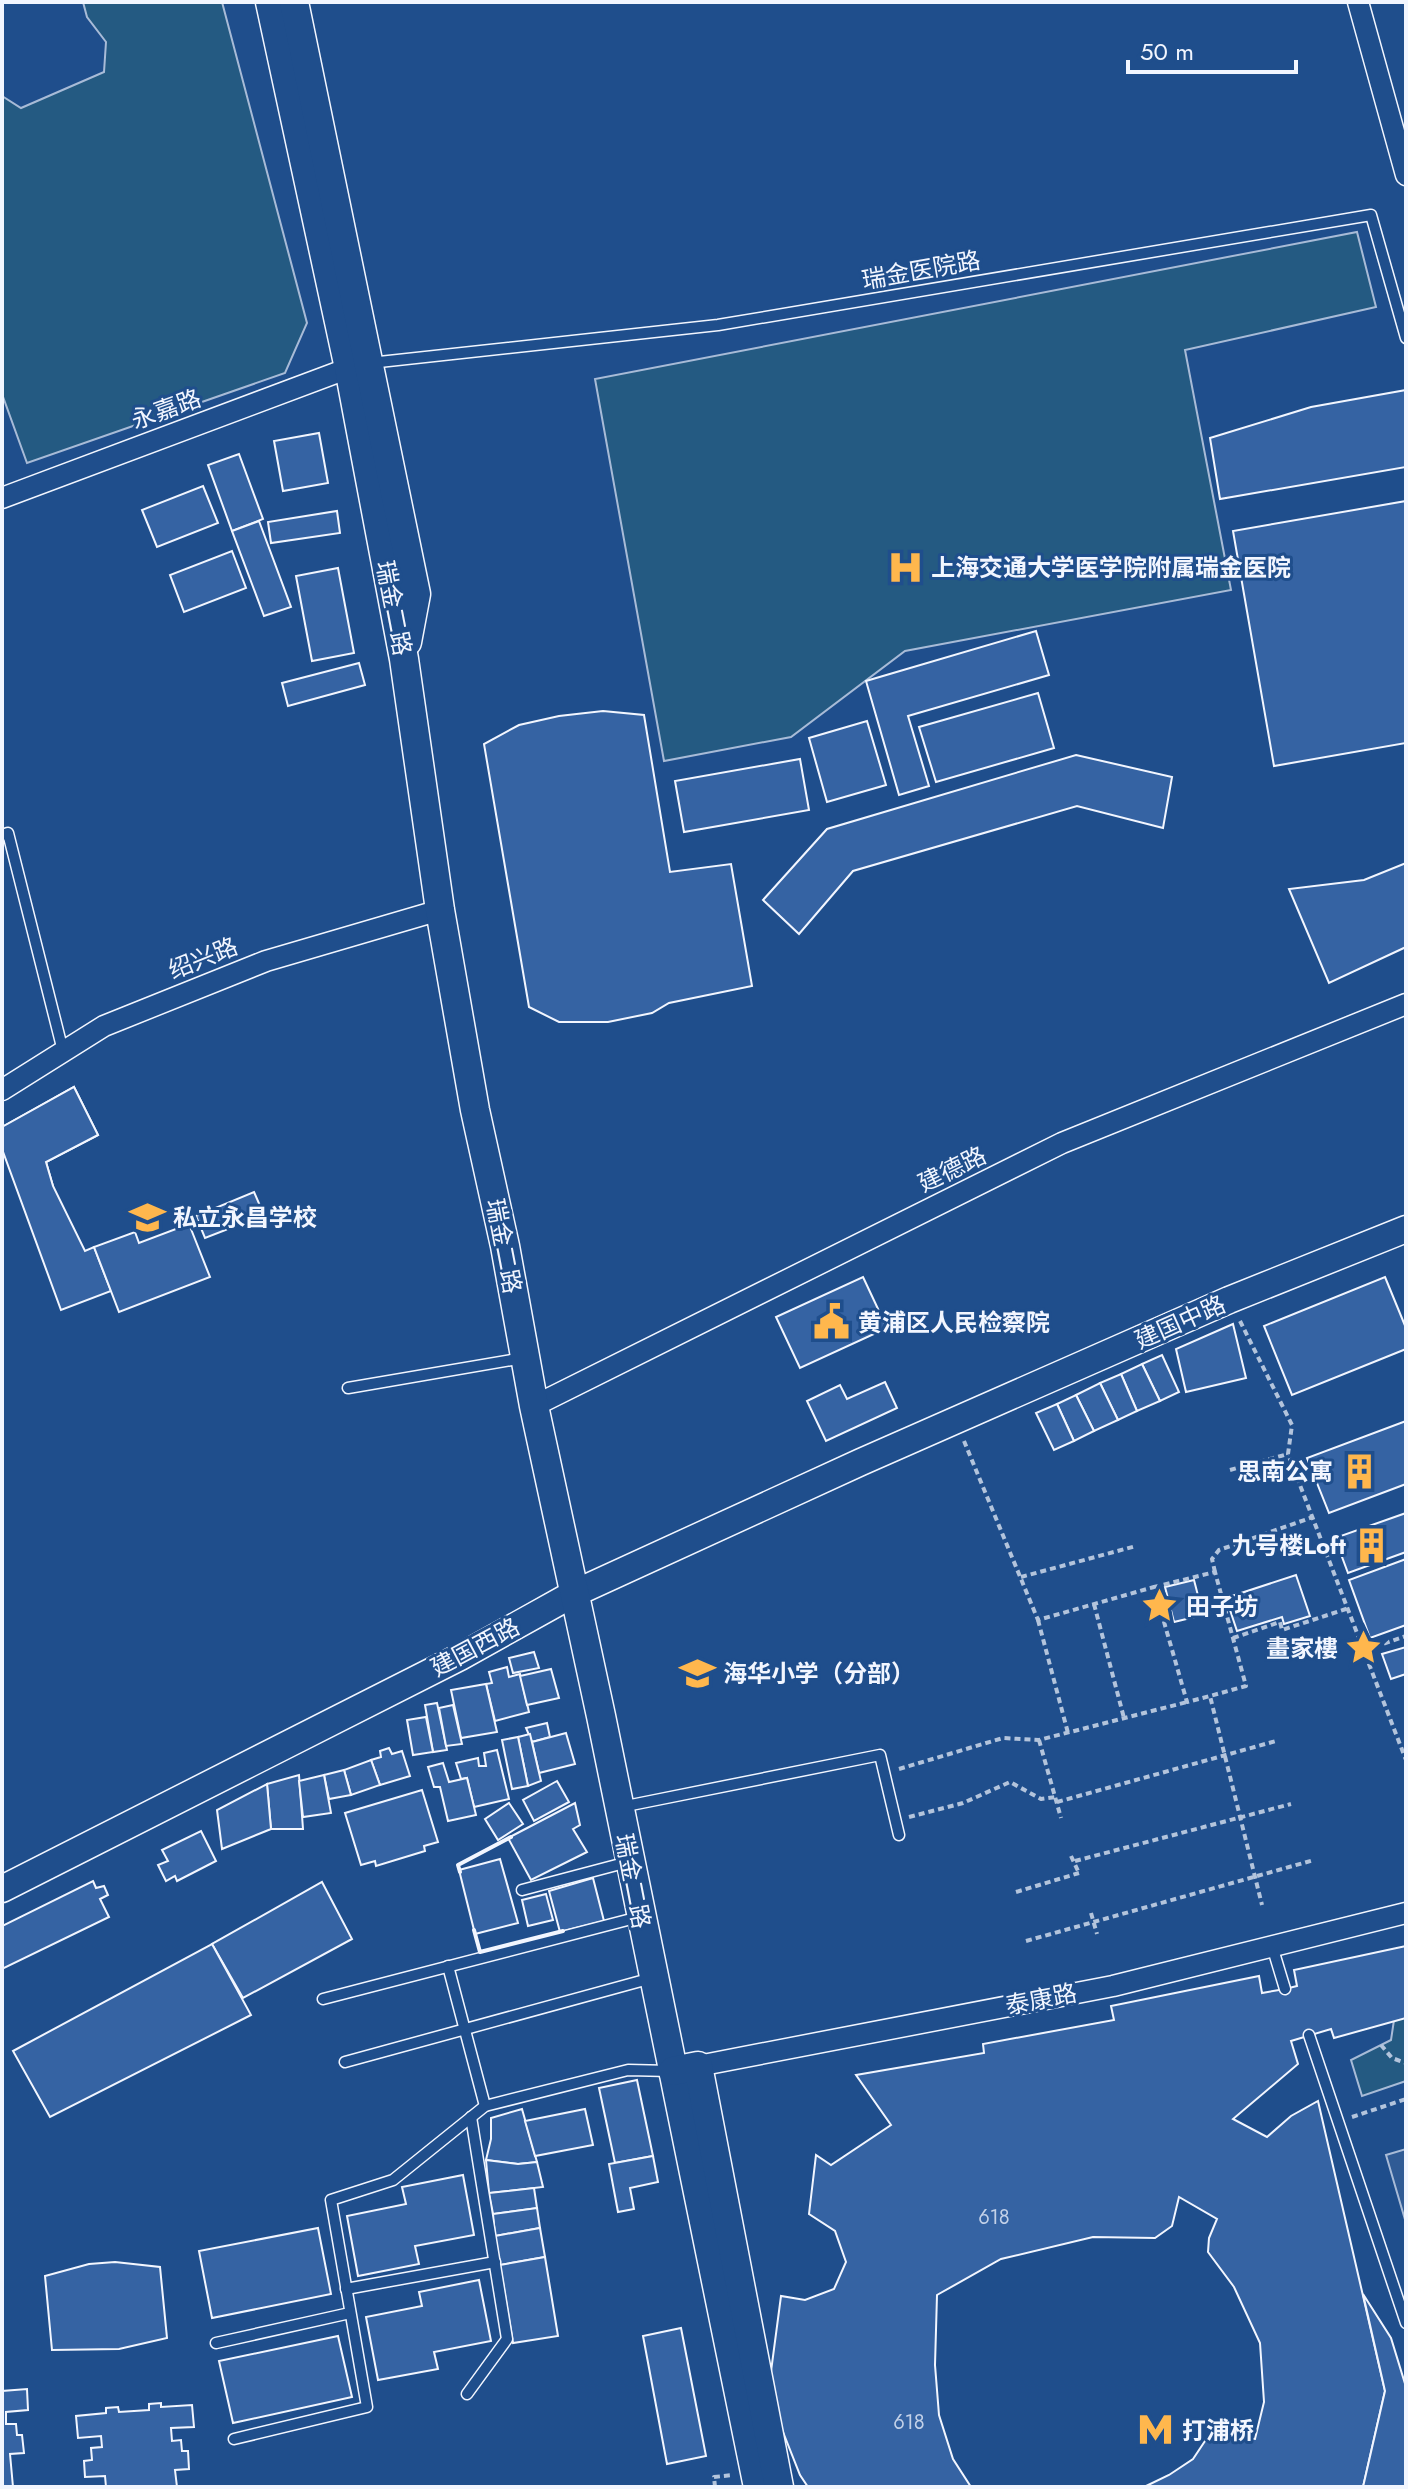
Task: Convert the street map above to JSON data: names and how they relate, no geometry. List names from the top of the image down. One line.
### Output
{"streets":{"main road":["瑞金二路"],"street":["永嘉路","绍兴路","建德路","建国中路","建国西路","泰康路"],"lane":["瑞金医院路"]},"crossings":[["瑞金医院路","永嘉路"],["瑞金医院路","瑞金二路"],["永嘉路","瑞金二路"],["瑞金二路","绍兴路"],["瑞金二路","建德路"],["瑞金二路","建国西路"],["瑞金二路","泰康路"],["建国中路","建国西路"]],"places":{"hospital":["上海交通大学医学院附属瑞金医院"],"school or university":["私立永昌学校","海华小学（分部）"],"public building":["黄浦区人民检察院"],"building":["思南公寓","九号楼Loft"],"place":["田子坊","畫家樓"],"metro station":["打浦桥"]},"house_numbers":["618","618"],"scale_bar":"50 m"}
